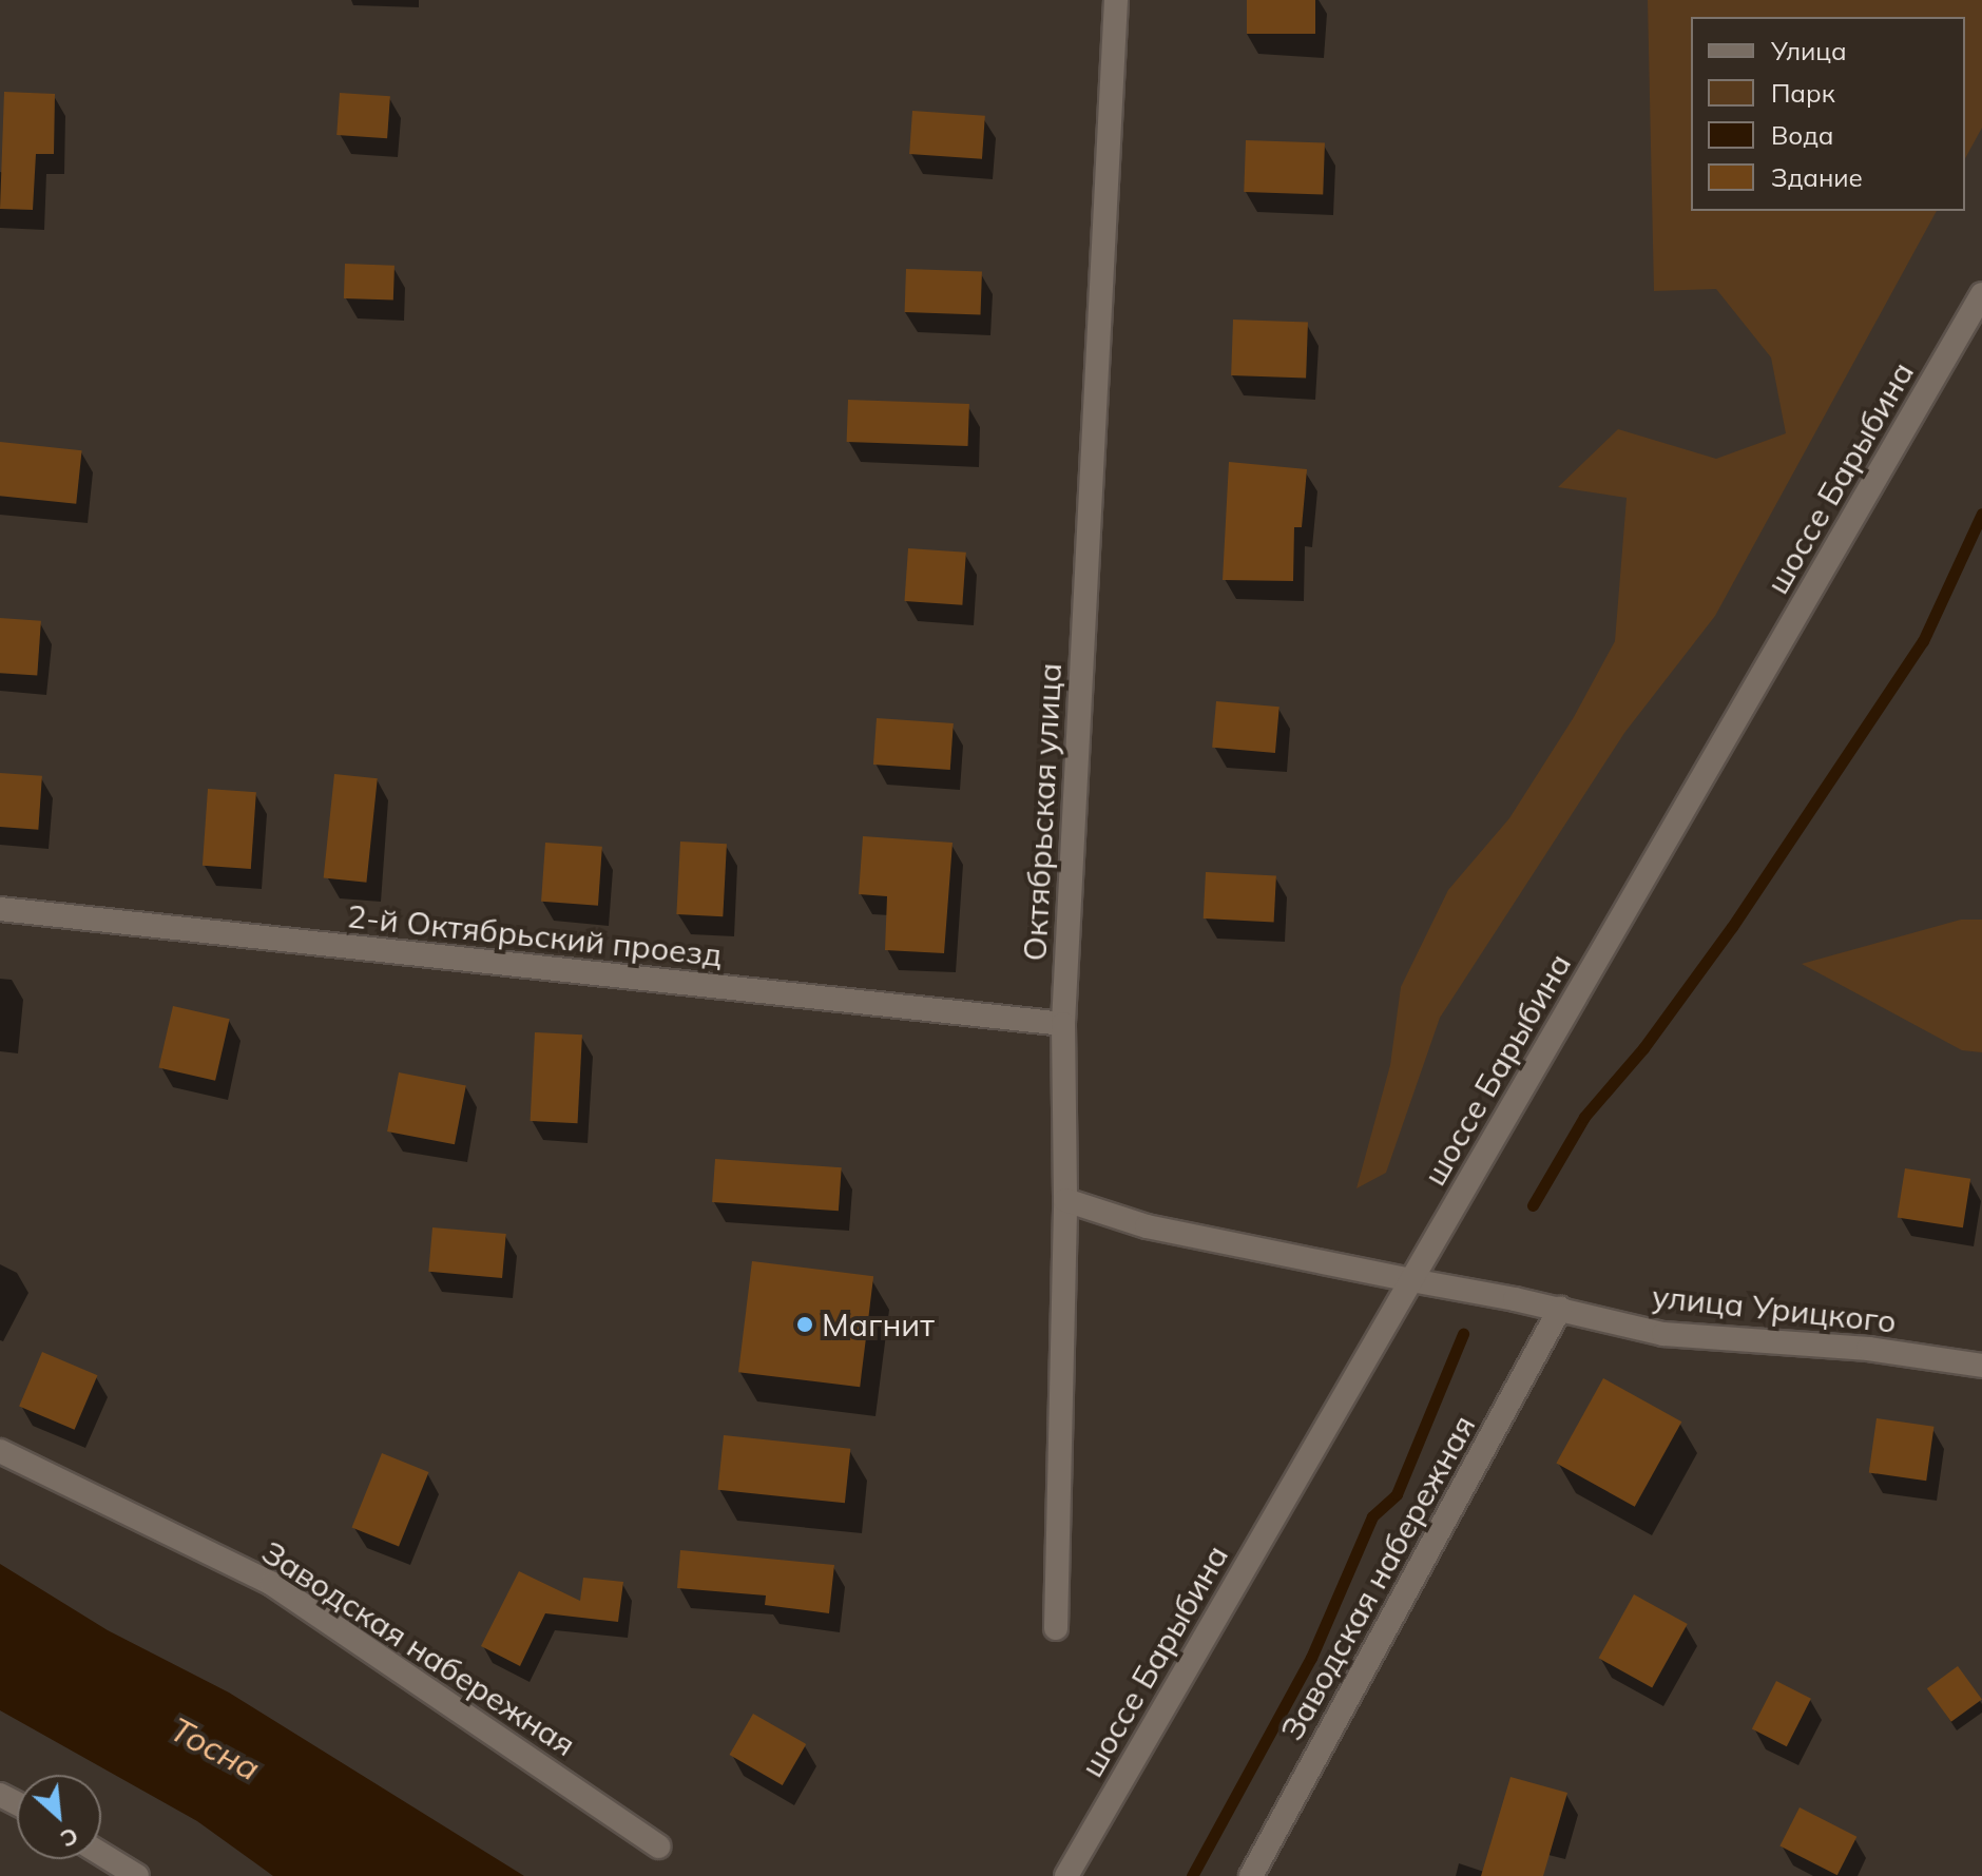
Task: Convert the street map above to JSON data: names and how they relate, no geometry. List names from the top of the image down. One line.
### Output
{"streets":{"street":["шоссе Барыбина","Октябрьская улица","2-й Октябрьский проезд","улица Урицкого","Заводская набережная"]},"crossings":[["шоссе Барыбина","улица Урицкого"],["Октябрьская улица","2-й Октябрьский проезд"],["Октябрьская улица","улица Урицкого"],["улица Урицкого","Заводская набережная"]],"water":["Тосна"],"places":["Магнит"],"legend":["Улица","Парк","Вода","Здание"],"north":"bottom right"}
